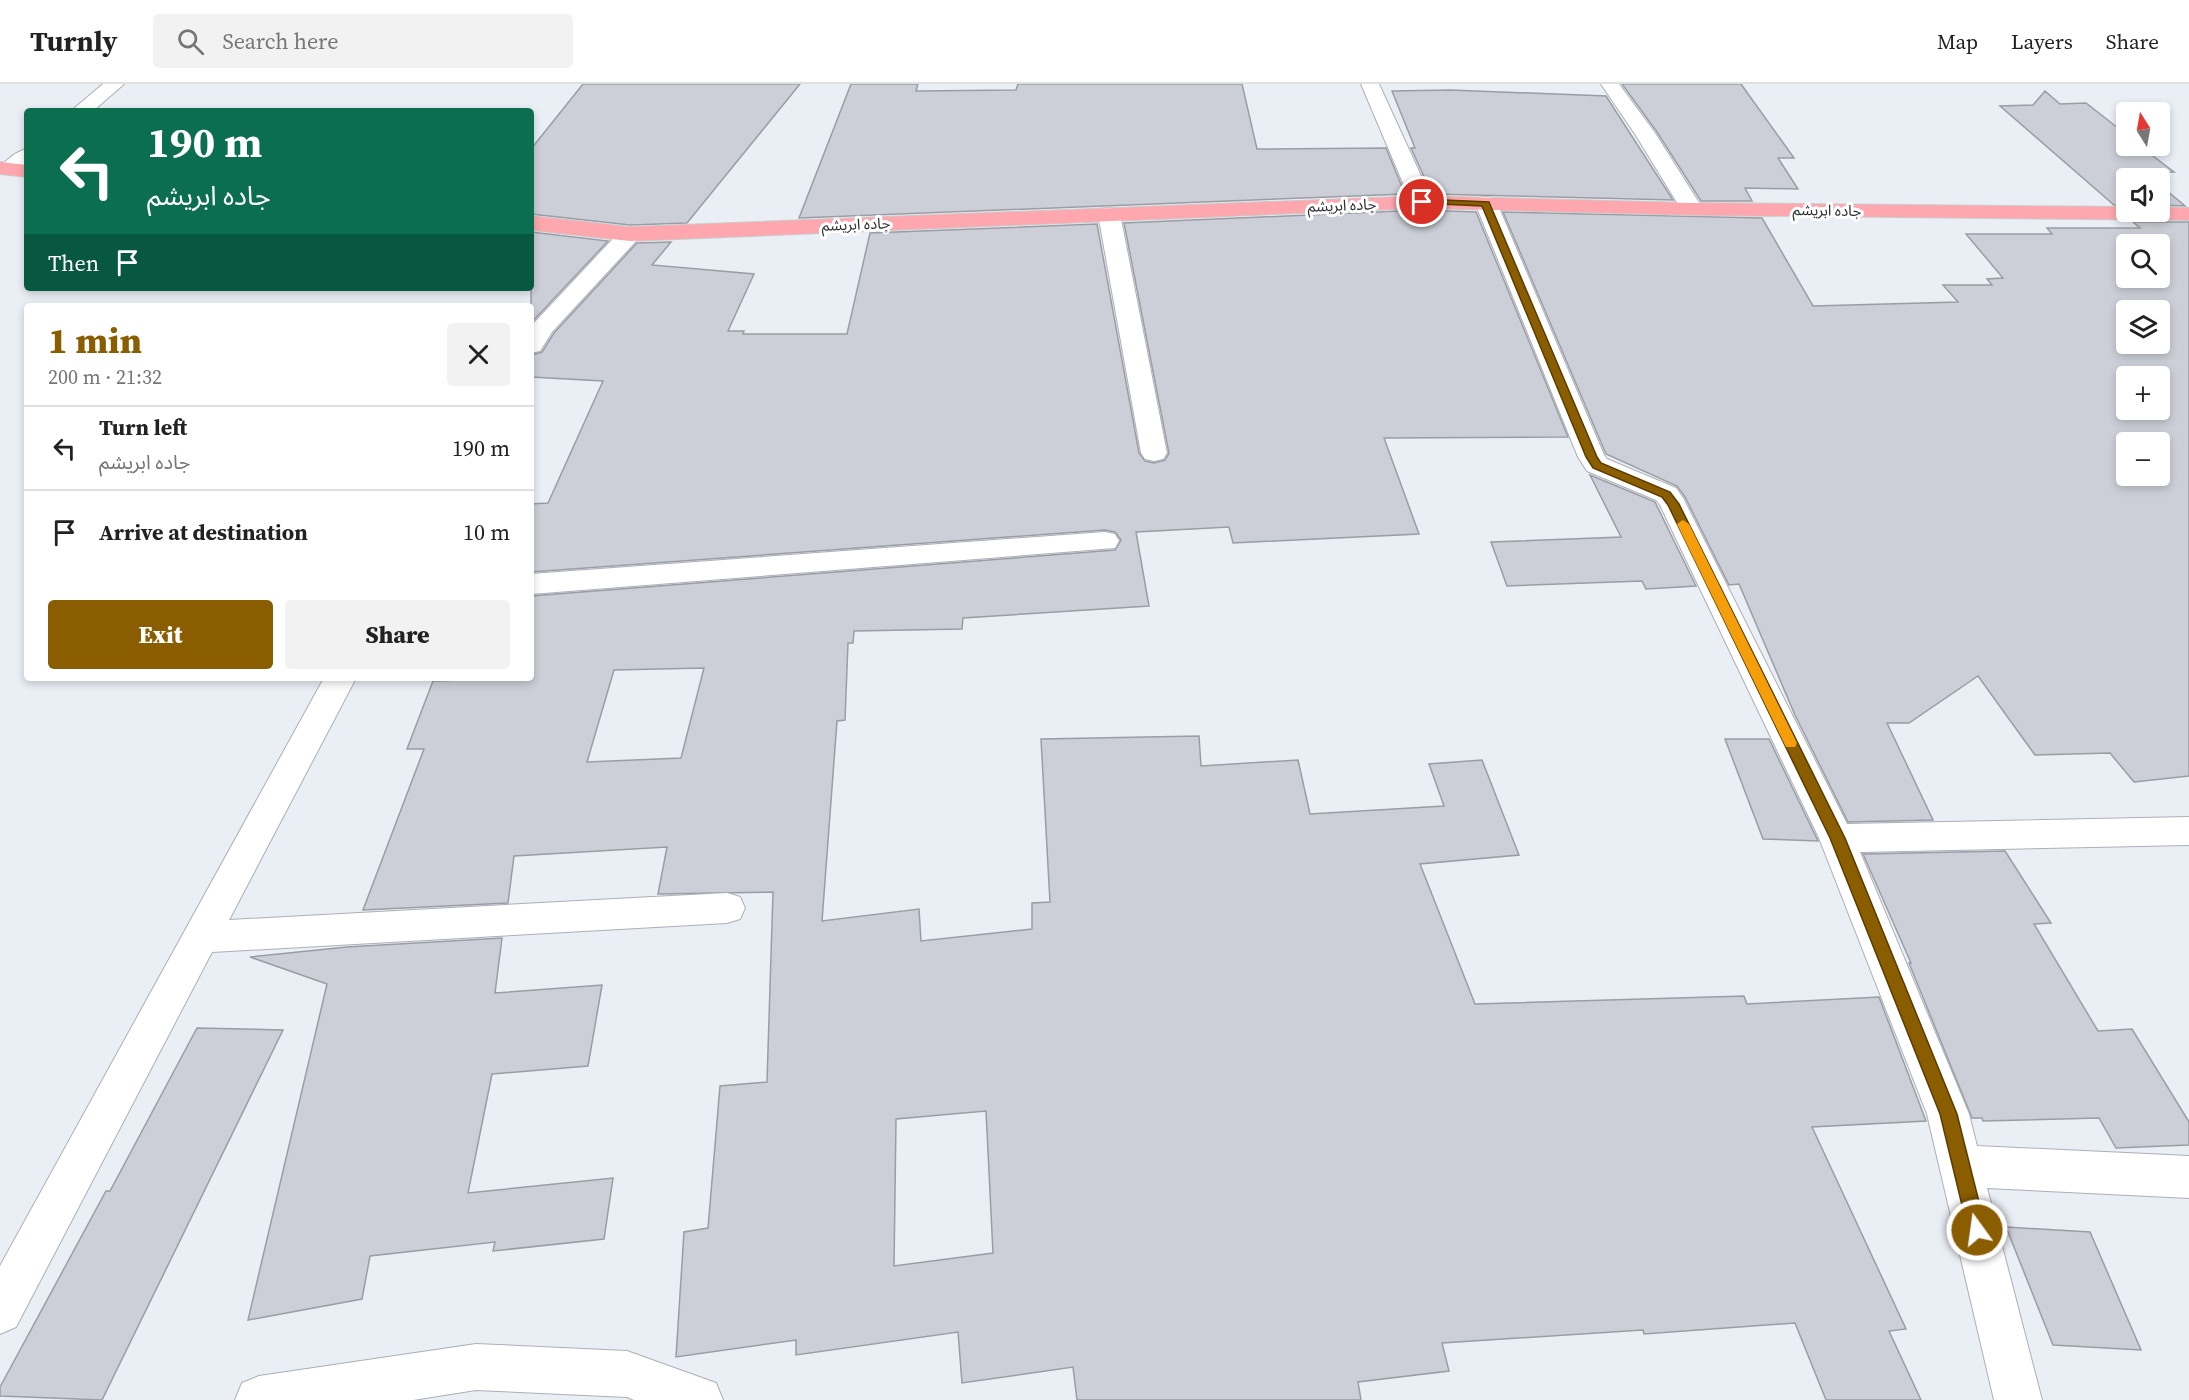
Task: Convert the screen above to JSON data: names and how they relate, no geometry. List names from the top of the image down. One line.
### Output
{"streets":{"main road":["جاده ابریشم"]},"north":"top","page":{"header":"Turnly","search":"Search here","nav":["Map","Layers","Share"],"map_buttons":["+","−"],"turn":["190 m","جاده ابریشم"],"then":"Then","heading":["1 min","200 m · 21:32"],"list":[{"name":"Turn left","note":"جاده ابریشم","value":"190 m"},{"name":"Arrive at destination","value":"10 m"}],"buttons":["Exit","Share"]}}
